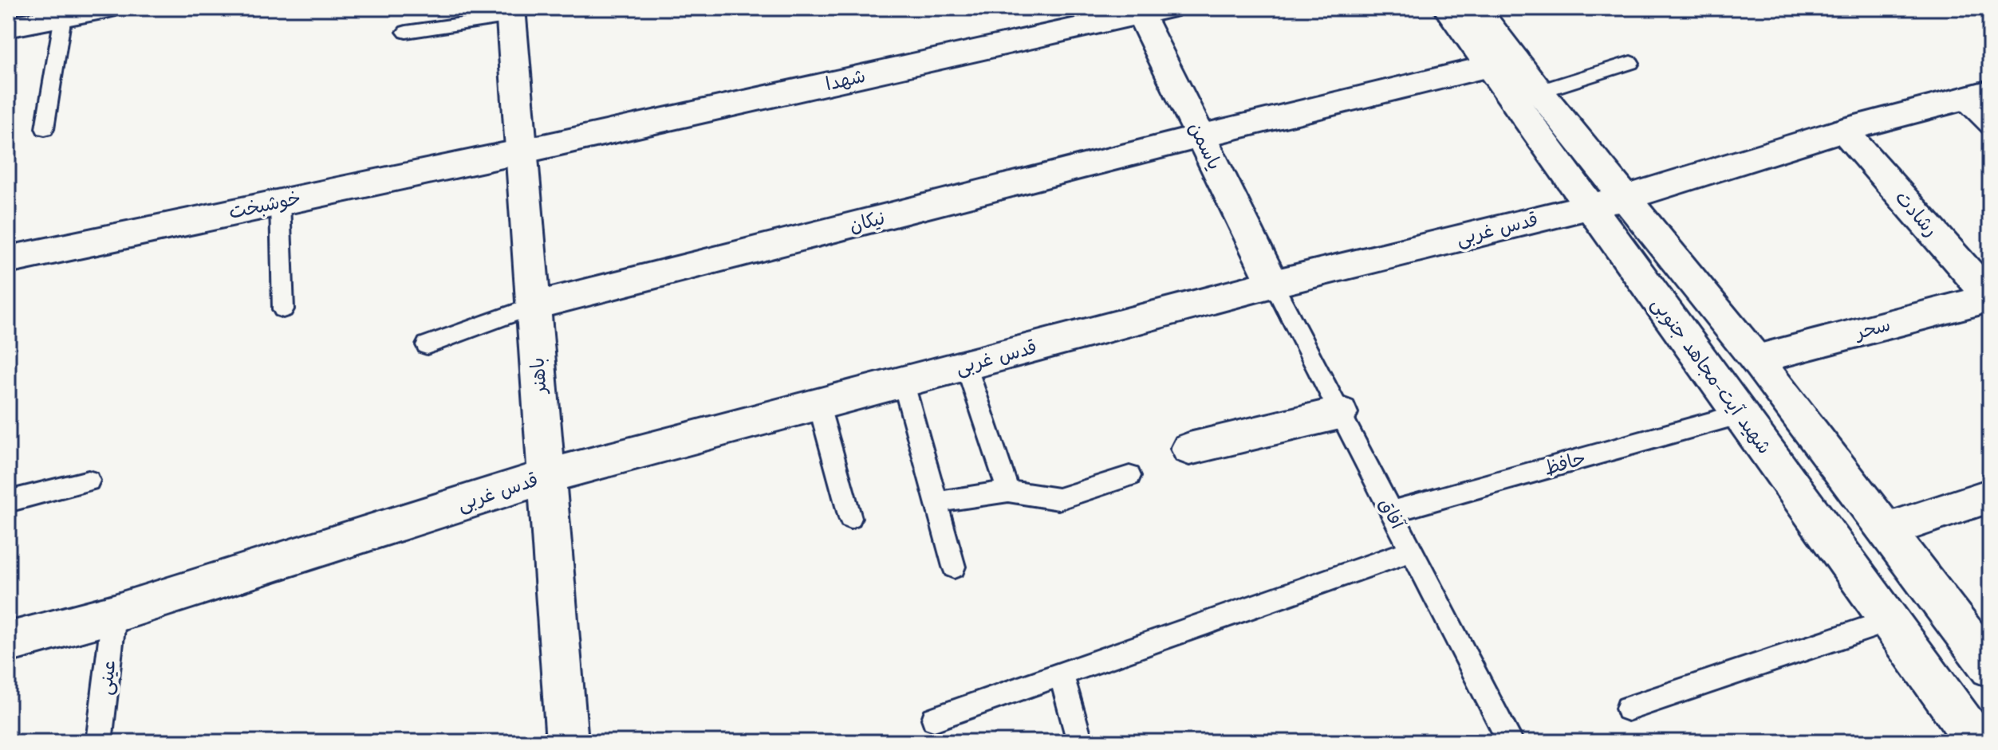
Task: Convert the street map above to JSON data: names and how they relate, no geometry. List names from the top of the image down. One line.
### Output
{"streets":{"street":["شهدا","یاسمن","خوشبخت","رشادت","نیکان","قدس غربی","سحر","باهنر","شهید آیت-مجاهد جنوبی"],"lane":["حافظ","آفاق","عینی"]},"crossings":[["شهدا","یاسمن"],["شهدا","خوشبخت"],["شهدا","باهنر"],["یاسمن","نیکان"],["یاسمن","قدس غربی"],["یاسمن","آفاق"],["خوشبخت","باهنر"],["رشادت","قدس غربی"],["رشادت","سحر"],["نیکان","باهنر"],["نیکان","شهید آیت-مجاهد جنوبی"],["قدس غربی","باهنر"],["قدس غربی","شهید آیت-مجاهد جنوبی"],["قدس غربی","آفاق"],["قدس غربی","عینی"],["سحر","شهید آیت-مجاهد جنوبی"],["شهید آیت-مجاهد جنوبی","حافظ"],["حافظ","آفاق"]]}
